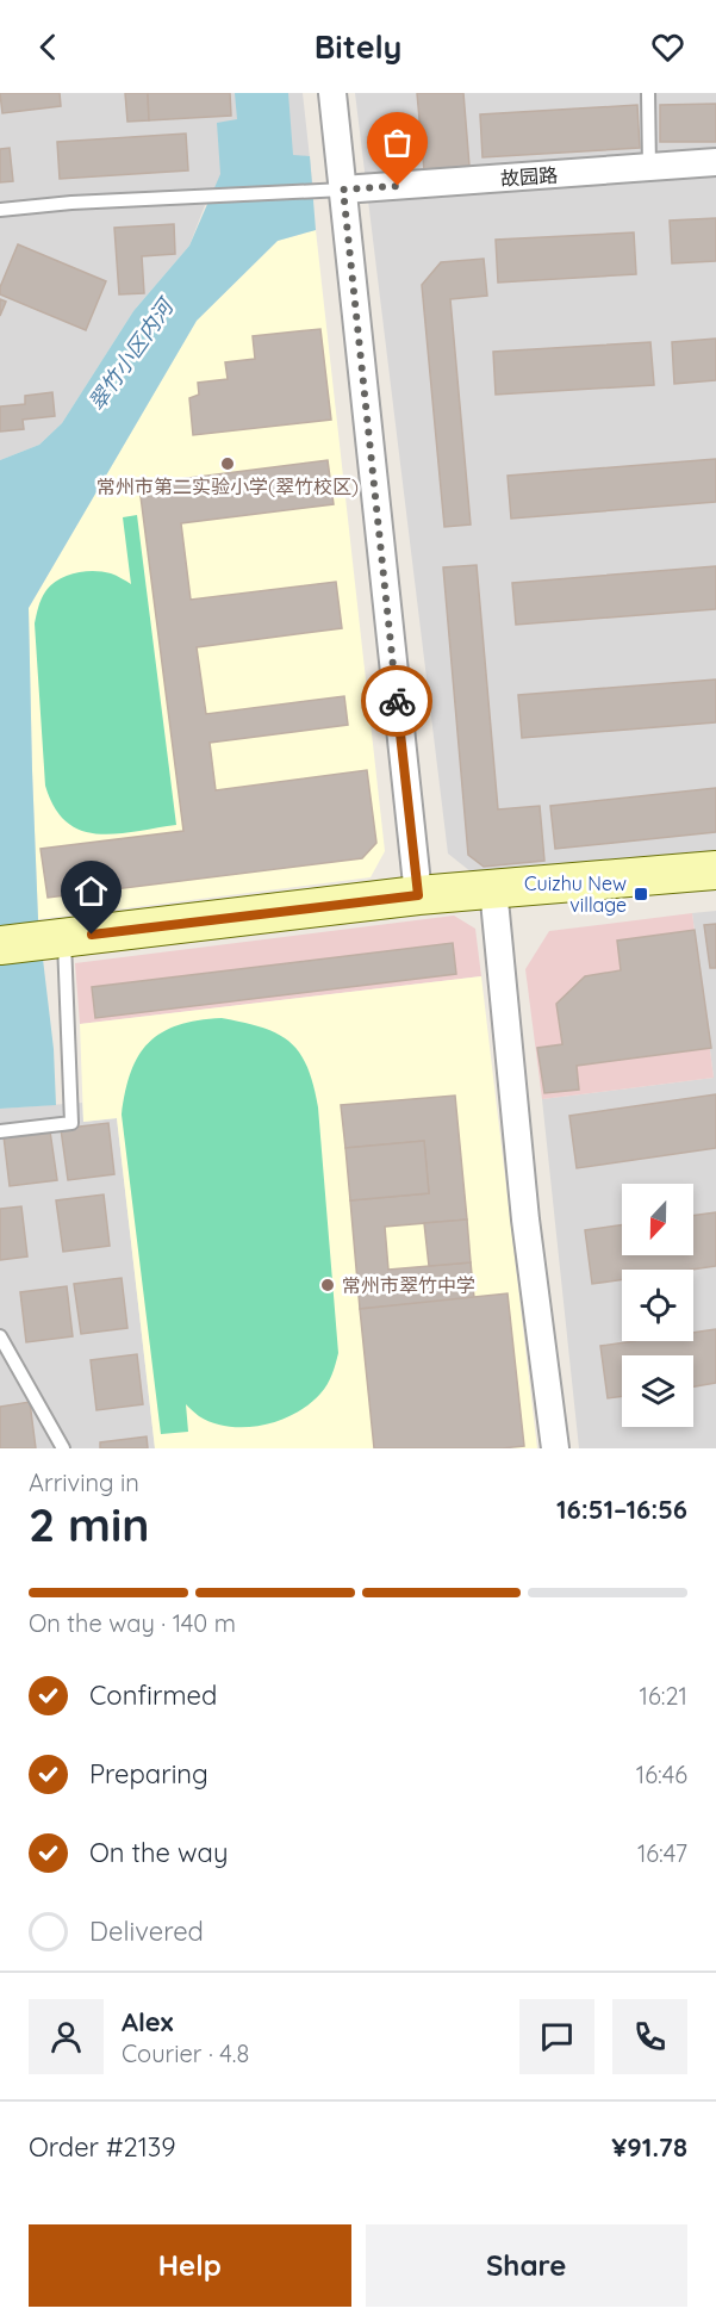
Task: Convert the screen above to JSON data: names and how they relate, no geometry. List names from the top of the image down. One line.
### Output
{"streets":{"street":["故园路"]},"water":["翠竹小区内河"],"places":{"other":["常州市第二实验小学(翠竹校区)","常州市翠竹中学"],"transit":["Cuizhu New village"]},"north":"bottom","page":{"header":"Bitely","heading":["2 min","Arriving in","16:51–16:56"],"panel":["Alex","Courier · 4.8","Order #2139","¥91.78"],"bar":"On the way · 140 m","list":[["Confirmed","16:21"],["Preparing","16:46"],["On the way","16:47"],"Delivered"],"buttons":["Help","Share"]}}
